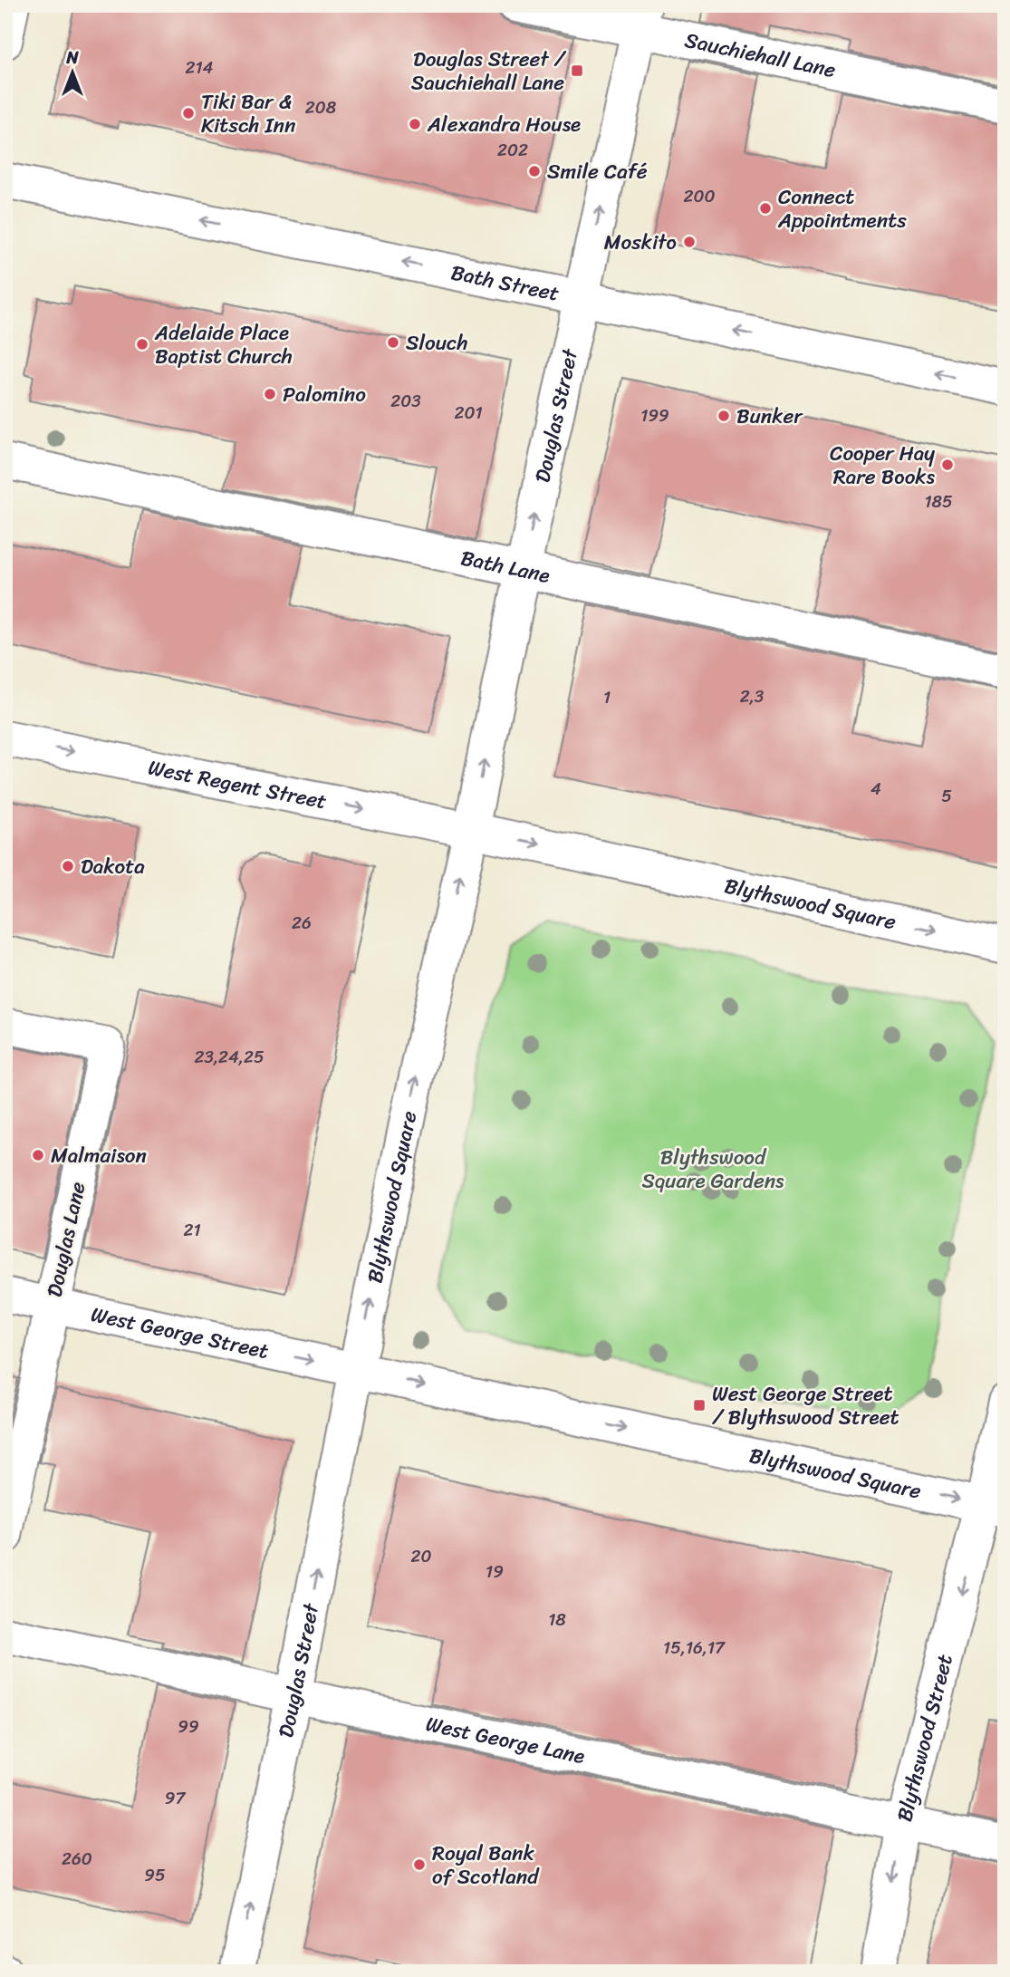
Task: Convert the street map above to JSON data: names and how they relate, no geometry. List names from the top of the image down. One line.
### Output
{"streets":{"street":["Sauchiehall Lane","Bath Street","Douglas Street","Bath Lane","West Regent Street","Blythswood Square","Douglas Lane","West George Street","Blythswood Street","West George Lane"]},"crossings":[["Sauchiehall Lane","Douglas Street"],["Bath Street","Douglas Street"],["Douglas Street","Bath Lane"],["Douglas Street","West Regent Street"],["Douglas Street","Blythswood Square"],["Douglas Street","West George Street"],["Douglas Street","West George Lane"],["West Regent Street","Blythswood Square"],["Blythswood Square","West George Street"],["Blythswood Square","Blythswood Street"],["Douglas Lane","West George Street"],["Blythswood Street","West George Lane"]],"one_way":["Bath Street","Douglas Street","West Regent Street","West George Street","Blythswood Street"],"parks":["Blythswood Square Gardens"],"places":{"transit":["Douglas Street / Sauchiehall Lane","West George Street / Blythswood Street"],"other":["Tiki Bar & Kitsch Inn","Alexandra House","Smile Café","Connect Appointments","Moskito","Slouch","Adelaide Place Baptist Church","Palomino","Bunker","Cooper Hay Rare Books","Dakota","Malmaison","Royal Bank of Scotland"]},"house_numbers":["214","208","202","200","203","201","199","185","2,3","1","4","5","26","23,24,25","21","20","19","18","15,16,17","99","97","260","95"],"north":"top"}
